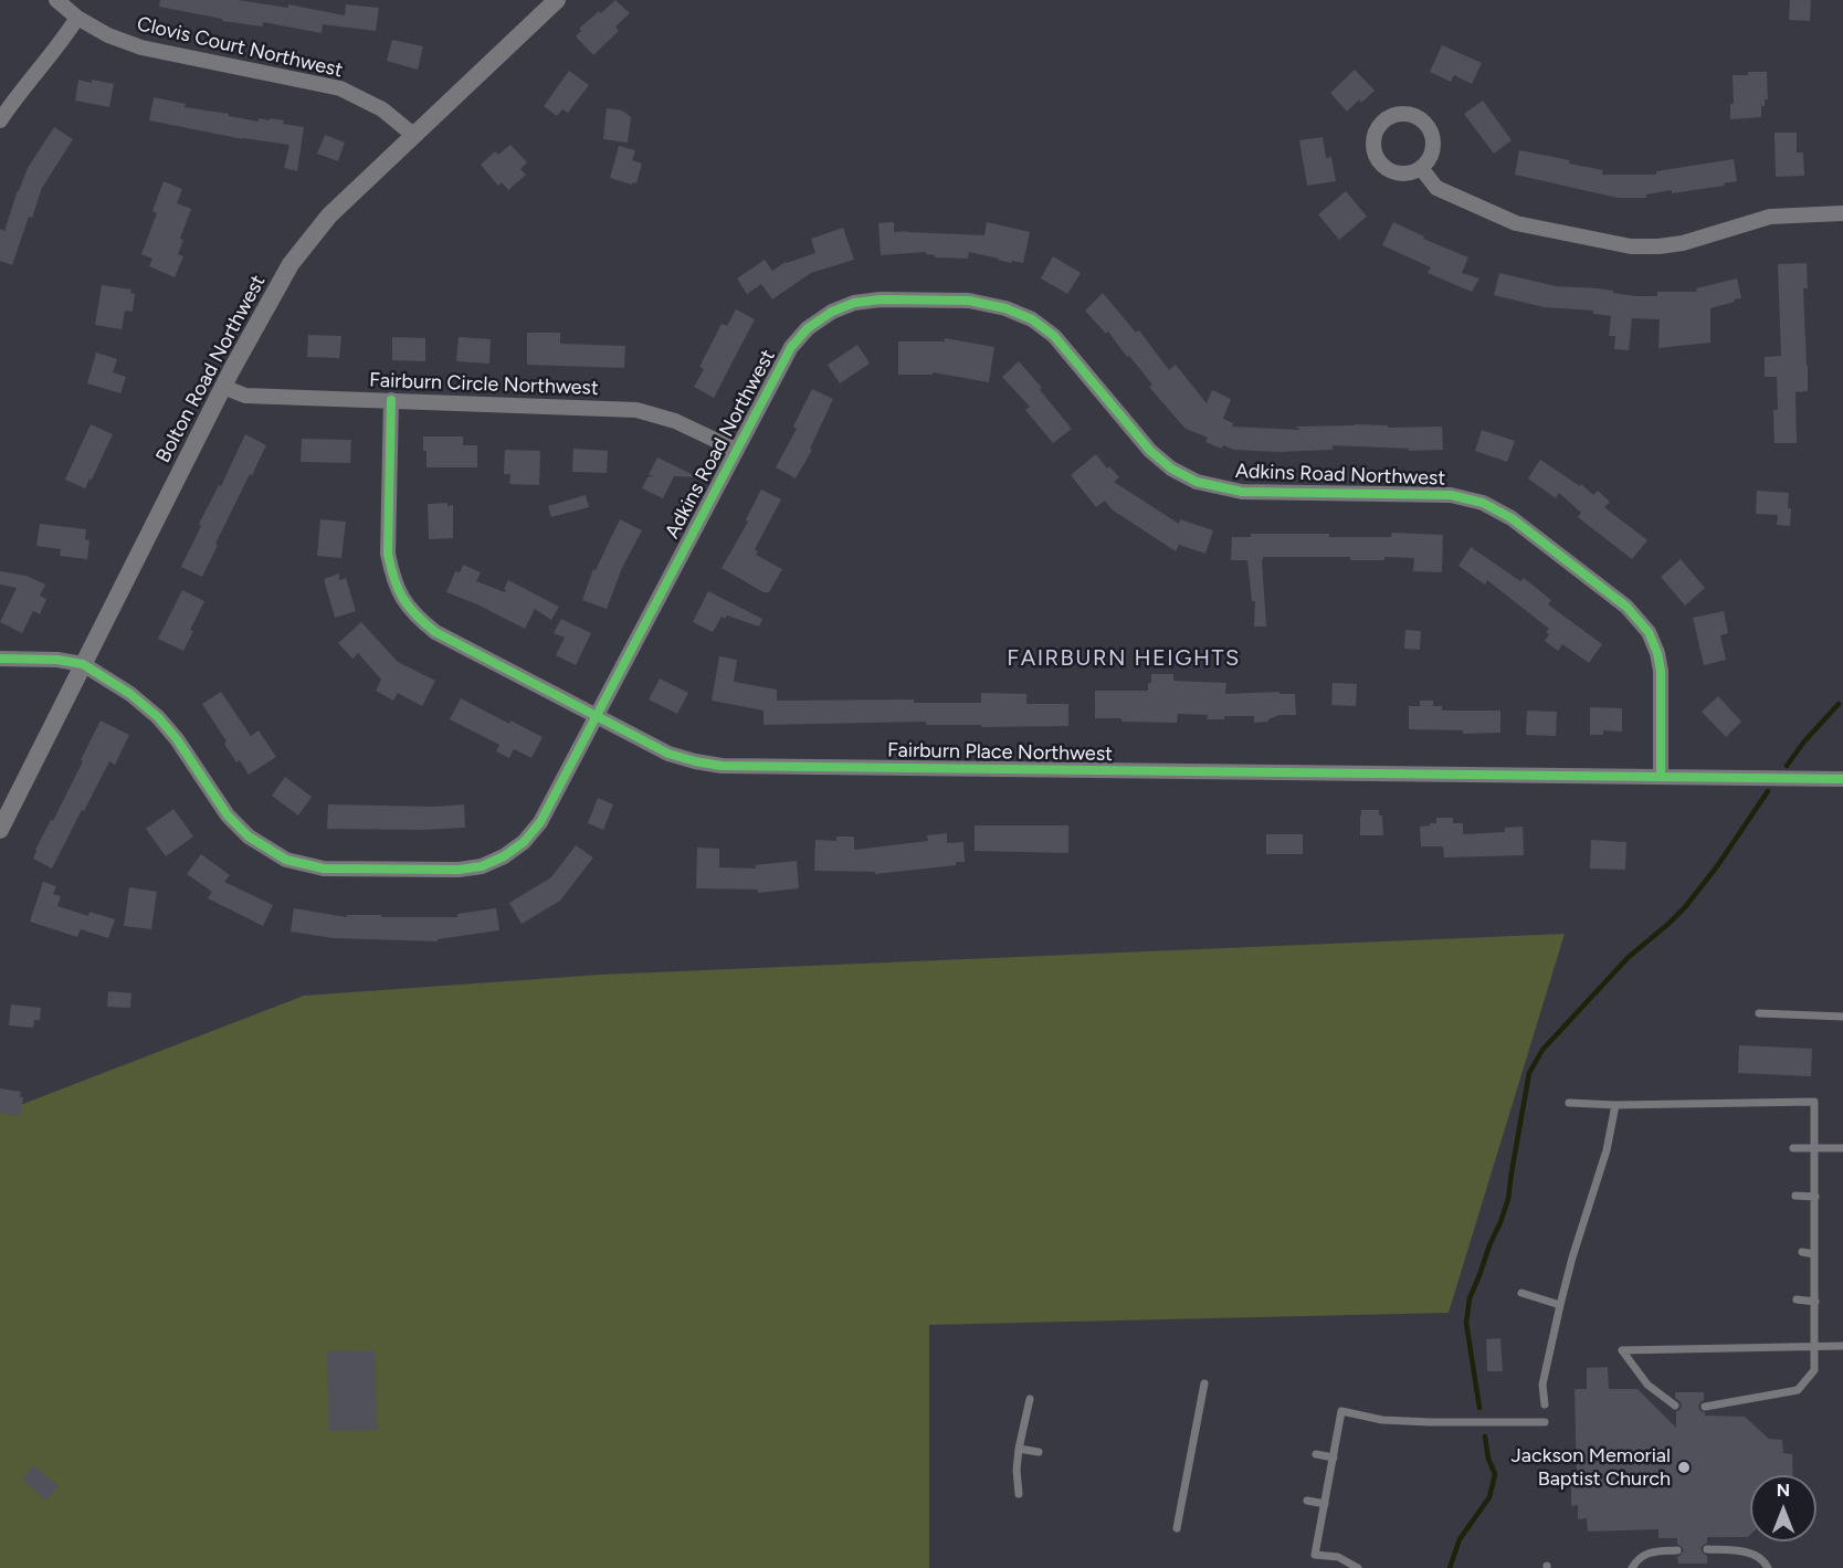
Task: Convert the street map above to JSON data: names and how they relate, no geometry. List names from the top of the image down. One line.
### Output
{"streets":{"street":["Clovis Court Northwest","Bolton Road Northwest","Fairburn Circle Northwest","Adkins Road Northwest","Fairburn Place Northwest"]},"crossings":[["Clovis Court Northwest","Bolton Road Northwest"],["Bolton Road Northwest","Fairburn Circle Northwest"],["Bolton Road Northwest","Adkins Road Northwest"],["Fairburn Circle Northwest","Adkins Road Northwest"],["Fairburn Circle Northwest","Fairburn Place Northwest"],["Adkins Road Northwest","Fairburn Place Northwest"]],"districts":["FAIRBURN HEIGHTS"],"places":["Jackson Memorial Baptist Church"],"north":"top"}
